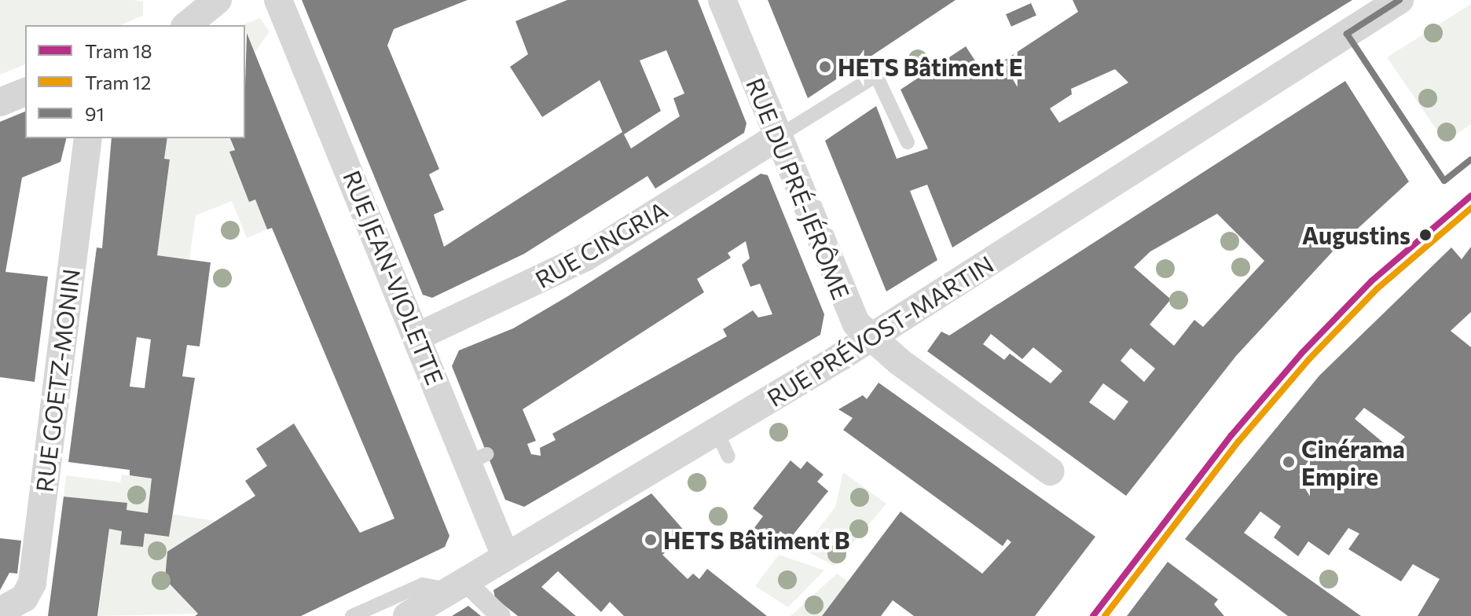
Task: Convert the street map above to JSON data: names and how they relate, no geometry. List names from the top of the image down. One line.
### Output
{"streets":{"street":["RUE DU PRÉ-JÉRÔME","RUE CINGRIA","RUE JEAN-VIOLETTE","RUE PRÉVOST-MARTIN","RUE GOETZ-MONIN"]},"crossings":[["RUE DU PRÉ-JÉRÔME","RUE CINGRIA"],["RUE DU PRÉ-JÉRÔME","RUE PRÉVOST-MARTIN"],["RUE CINGRIA","RUE JEAN-VIOLETTE"],["RUE JEAN-VIOLETTE","RUE PRÉVOST-MARTIN"]],"places":["HETS Bâtiment E","Augustins","Cinérama Empire","HETS Bâtiment B"],"lines":["transit line 91","tram line 18","tram line 12"],"legend":["Tram 18","Tram 12","91"]}
